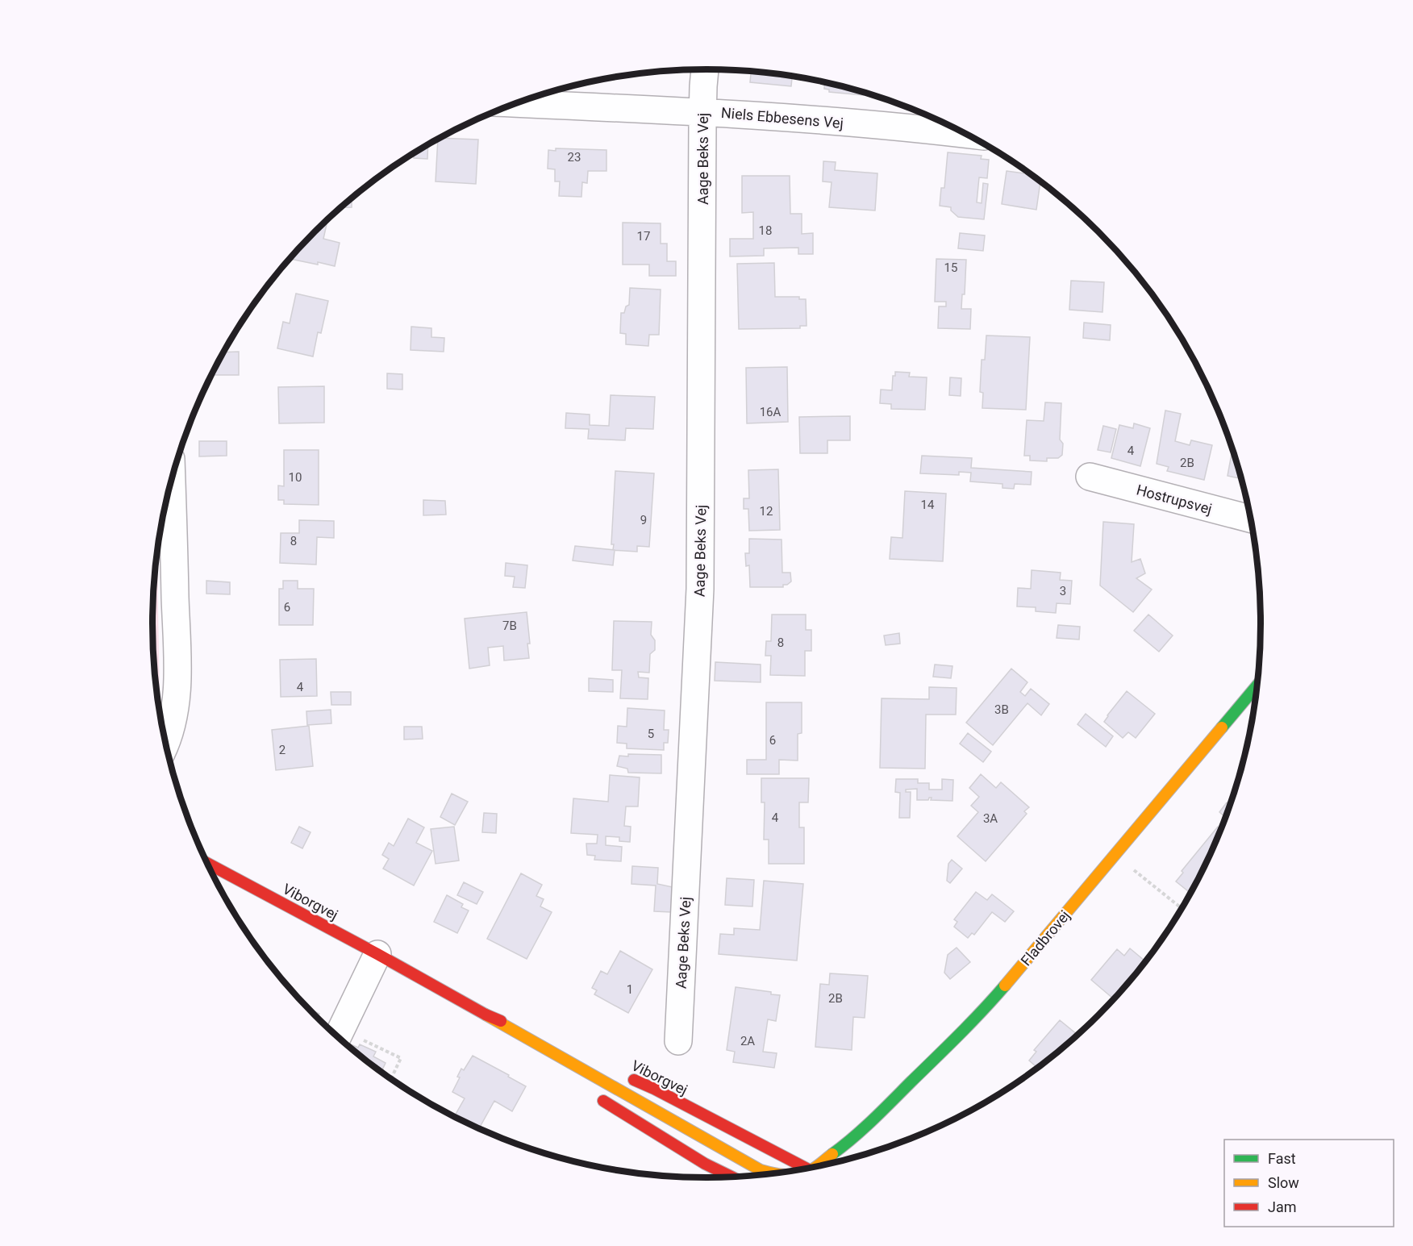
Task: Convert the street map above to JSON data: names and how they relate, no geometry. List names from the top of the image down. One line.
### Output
{"streets":{"street":["Niels Ebbesens Vej","Aage Beks Vej","Hostrupsvej","Viborgvej","Fladbrovej"]},"crossings":[["Niels Ebbesens Vej","Aage Beks Vej"]],"house_numbers":["23","18","17","15","16A","4","2B","10","14","12","9","8","3","6","7B","8","4","3B","5","6","2","4","3A","1","2B","2A"],"legend":["Fast","Slow","Jam"]}
